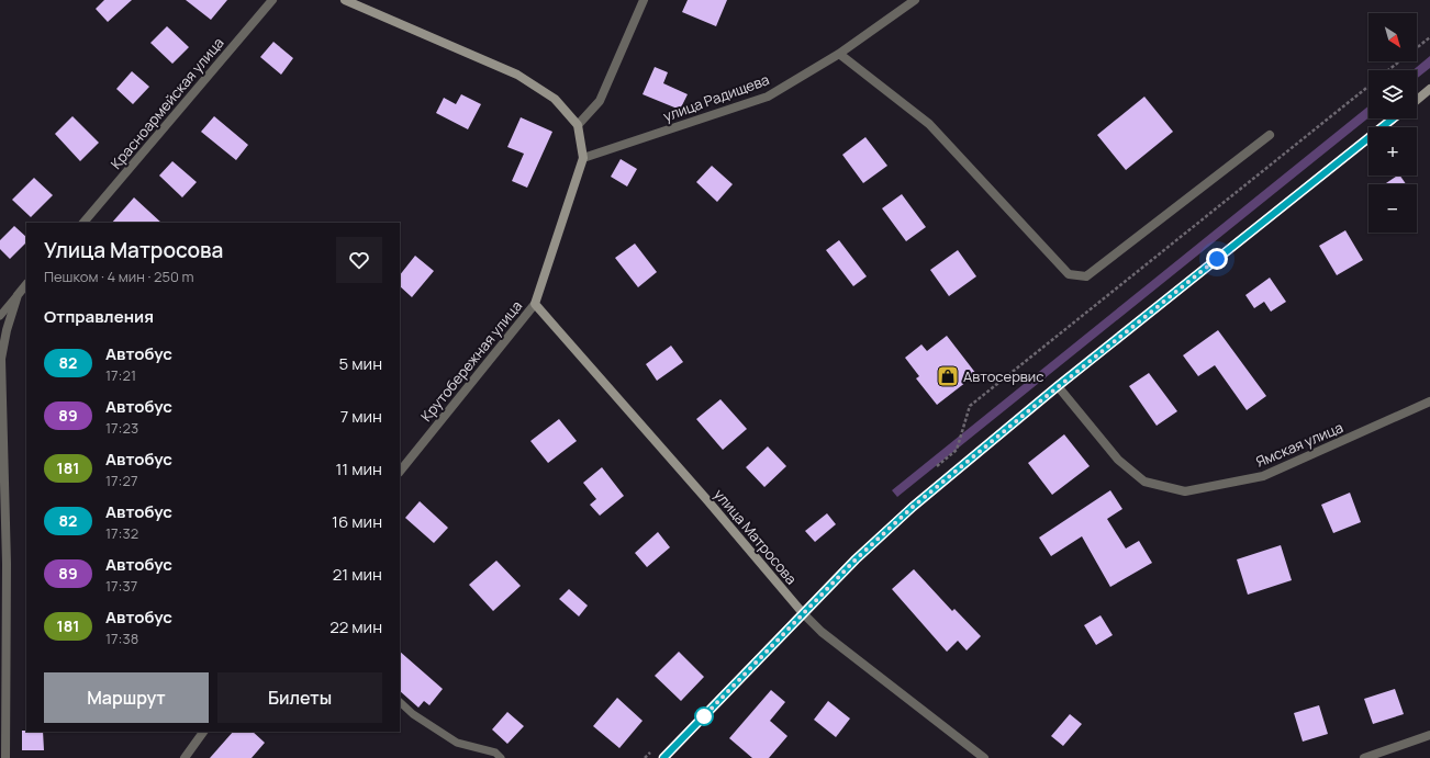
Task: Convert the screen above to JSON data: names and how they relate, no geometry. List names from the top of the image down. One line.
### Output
{"streets":{"street":["улица Радищева","Красноармейская улица","Крутобережная улица","Ямская улица","улица Матросова"]},"crossings":[["улица Радищева","Крутобережная улица"],["Крутобережная улица","улица Матросова"]],"places":{"shop":["Автосервис"]},"lines":["bus line 82"],"north":"bottom right","page":{"map_buttons":["+","−"],"heading":[["Улица Матросова","Пешком · 4 мин · 250 m"],"Отправления"],"list":[{"mark":"82","name":"Автобус","note":"17:21","value":"5 мин"},{"mark":"89","name":"Автобус","note":"17:23","value":"7 мин"},{"mark":"181","name":"Автобус","note":"17:27","value":"11 мин"},{"mark":"82","name":"Автобус","note":"17:32","value":"16 мин"},{"mark":"89","name":"Автобус","note":"17:37","value":"21 мин"},{"mark":"181","name":"Автобус","note":"17:38","value":"22 мин"}],"buttons":["Маршрут","Билеты"]}}
